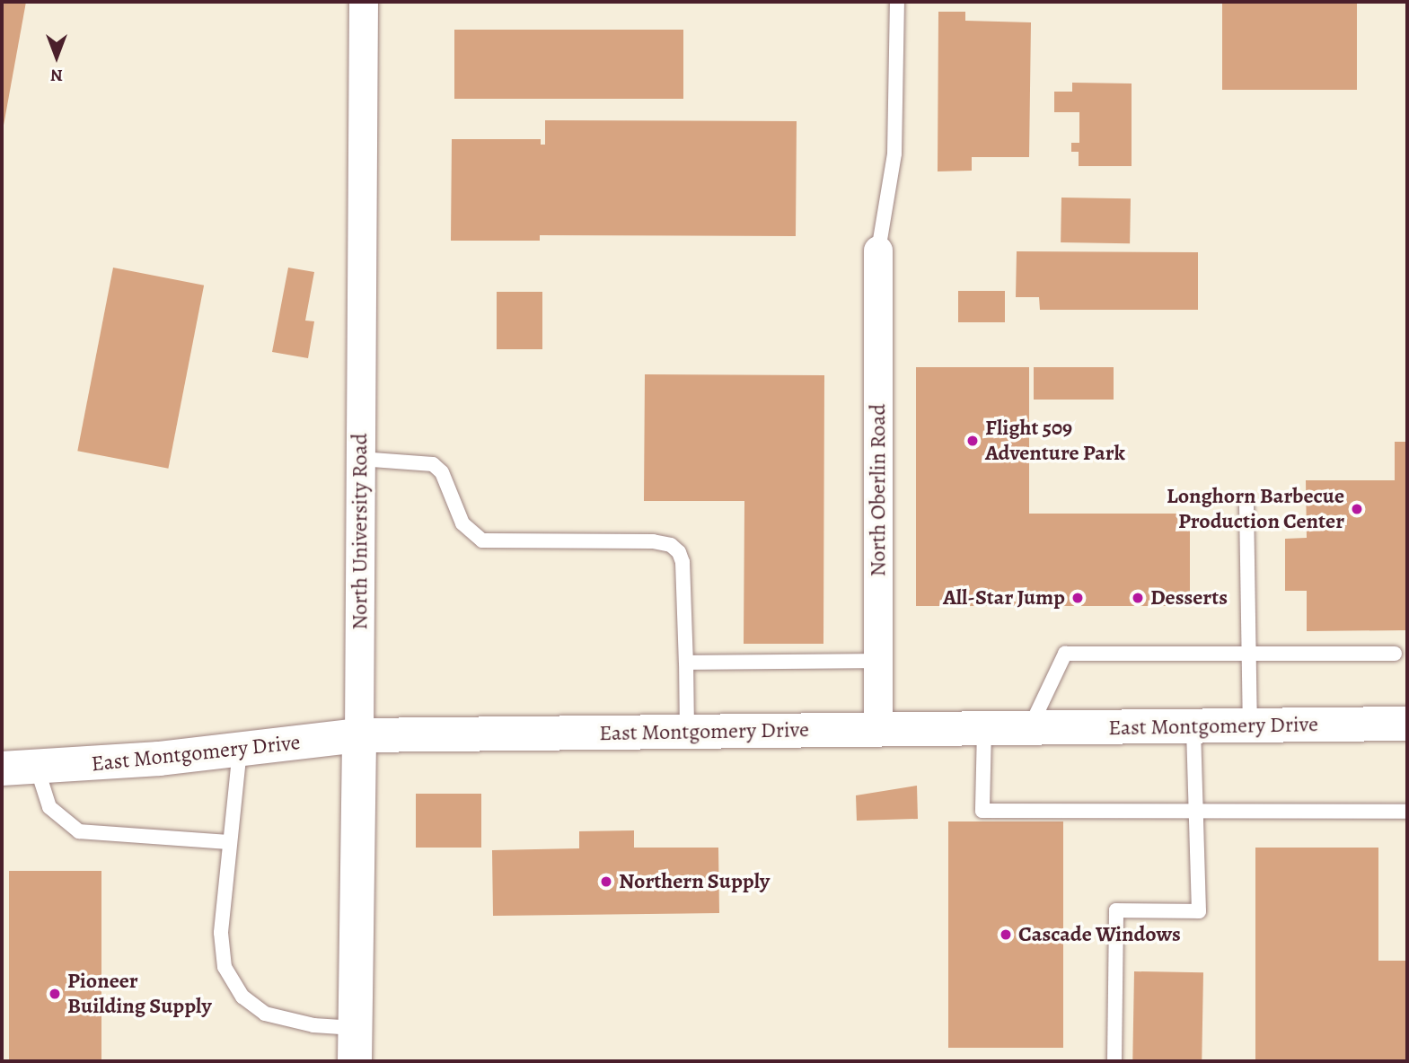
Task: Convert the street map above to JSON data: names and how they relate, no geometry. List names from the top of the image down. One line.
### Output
{"streets":{"main road":["North University Road","East Montgomery Drive"],"street":["North Oberlin Road"]},"crossings":[["North Oberlin Road","East Montgomery Drive"],["North University Road","East Montgomery Drive"]],"places":["Flight 509 Adventure Park","Longhorn Barbecue Production Center","All-Star Jump","Desserts","Northern Supply","Cascade Windows","Pioneer Building Supply"],"north":"bottom"}
